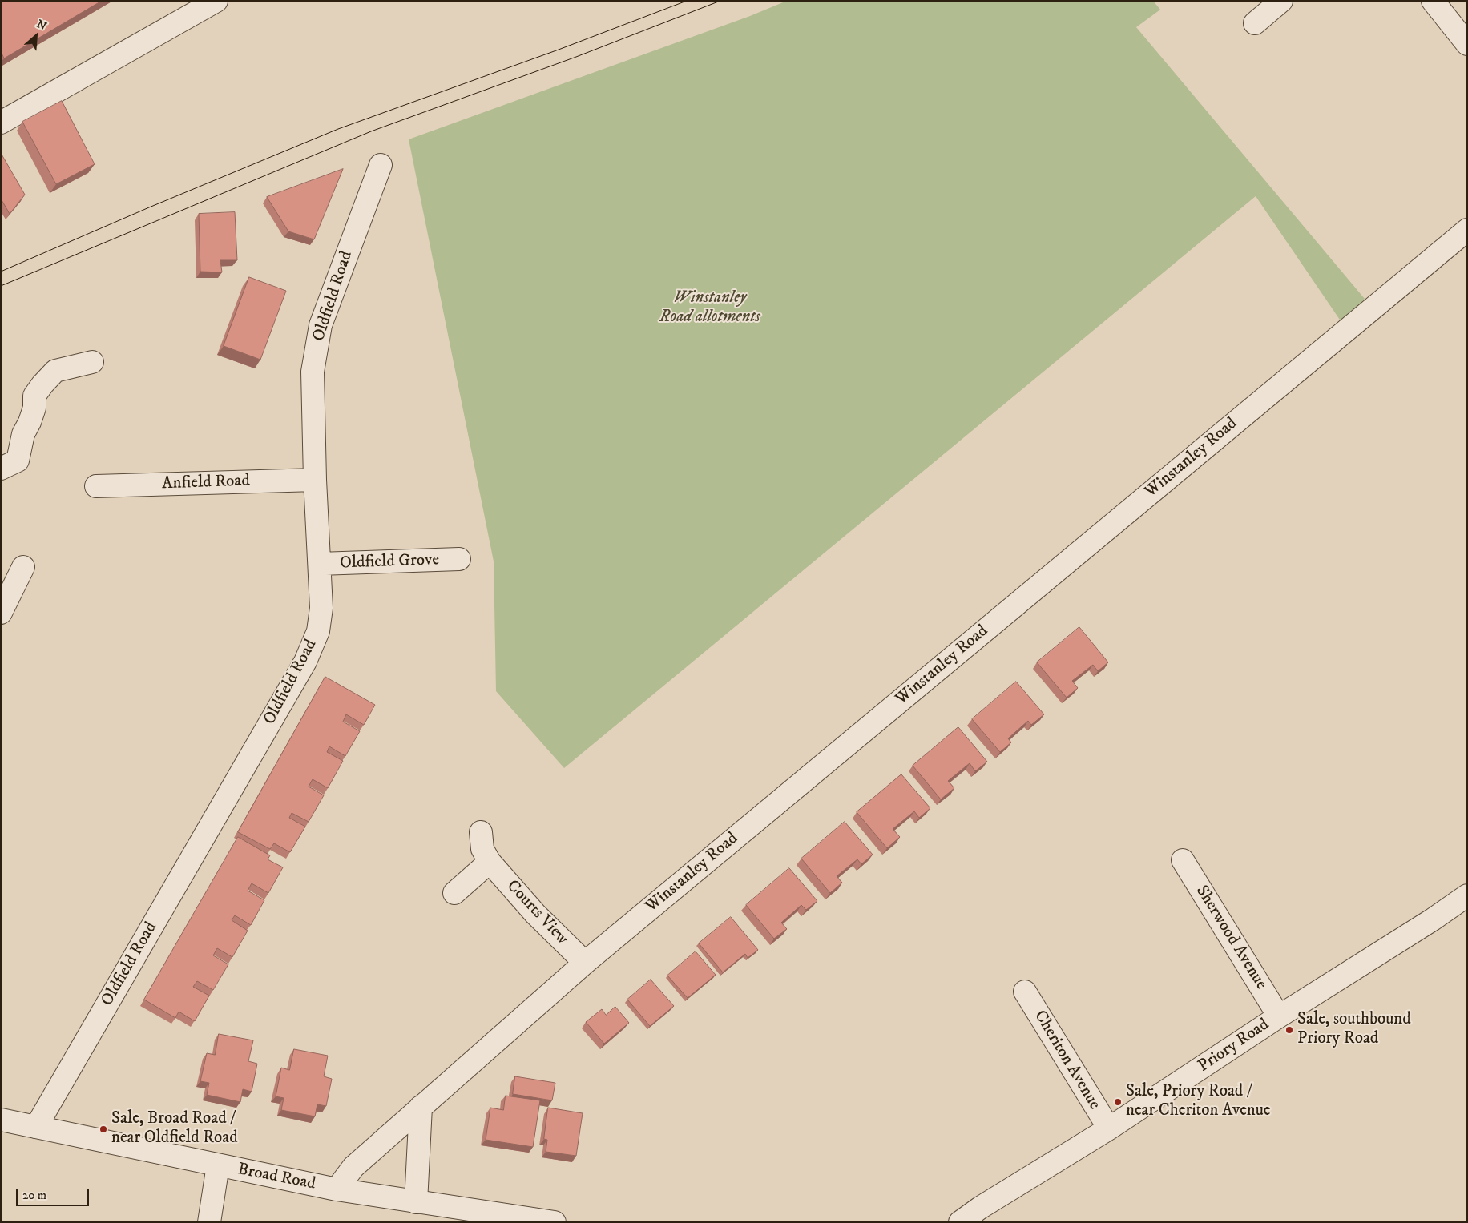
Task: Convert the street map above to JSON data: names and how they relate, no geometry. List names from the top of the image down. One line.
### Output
{"streets":{"street":["Oldfield Road","Winstanley Road","Anfield Road","Oldfield Grove","Courts View","Sherwood Avenue","Priory Road","Cheriton Avenue","Broad Road"]},"crossings":[["Oldfield Road","Anfield Road"],["Oldfield Road","Oldfield Grove"],["Oldfield Road","Broad Road"],["Winstanley Road","Courts View"],["Winstanley Road","Broad Road"],["Sherwood Avenue","Priory Road"],["Priory Road","Cheriton Avenue"]],"parks":["Winstanley Road allotments"],"places":["Sale, southbound Priory Road","Sale, Priory Road / near Cheriton Avenue","Sale, Broad Road / near Oldfield Road"],"scale_bar":"20 m","north":"top right"}
